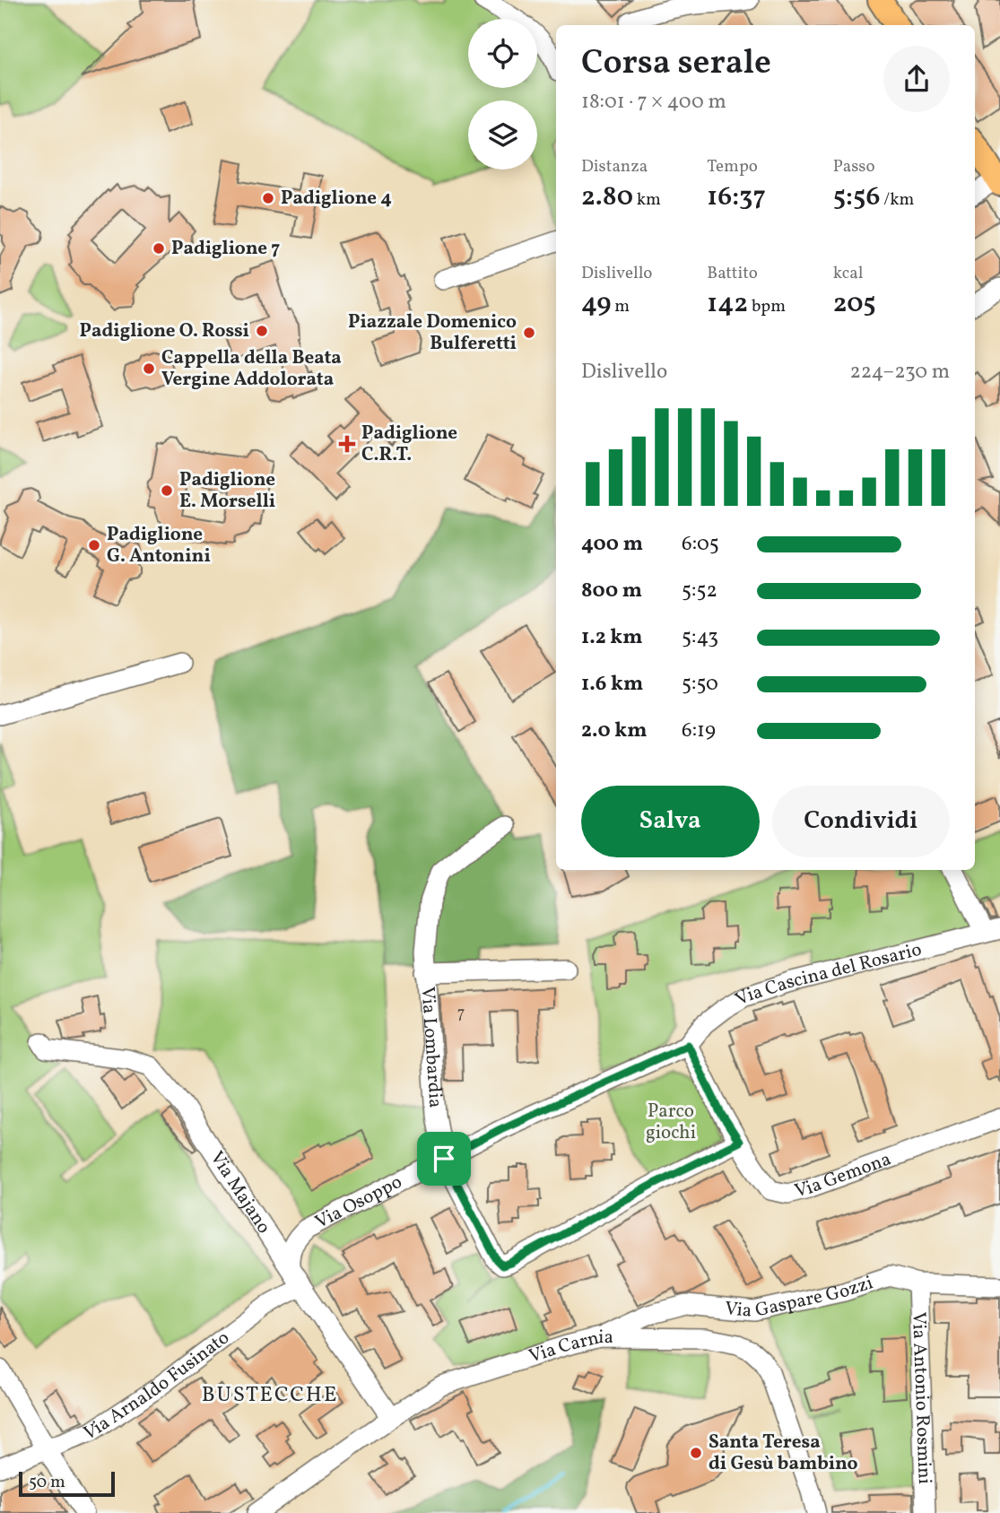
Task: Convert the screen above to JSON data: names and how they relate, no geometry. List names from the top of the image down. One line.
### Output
{"streets":{"street":["Via Cascina del Rosario","Via Lombardia","Via Gemona","Via Majano","Via Osoppo","Via Gaspare Gozzi","Via Carnia","Via Arnaldo Fusinato","Via Antonio Rosmini"]},"crossings":[["Via Cascina del Rosario","Via Gemona"],["Via Cascina del Rosario","Via Osoppo"],["Via Lombardia","Via Gemona"],["Via Lombardia","Via Osoppo"],["Via Gemona","Via Osoppo"],["Via Majano","Via Osoppo"],["Via Majano","Via Carnia"],["Via Majano","Via Arnaldo Fusinato"],["Via Gaspare Gozzi","Via Carnia"],["Via Gaspare Gozzi","Via Antonio Rosmini"]],"districts":["BUSTECCHE"],"parks":["Parco giochi"],"places":{"other":["Padiglione 4","Padiglione 7","Padiglione O. Rossi","Piazzale Domenico Bulferetti","Cappella della Beata Vergine Addolorata","Padiglione E. Morselli","Padiglione G. Antonini","Santa Teresa di Gesù bambino"],"health":["Padiglione C.R.T."]},"house_numbers":["7"],"scale_bar":"50 m","page":{"heading":["Corsa serale","18:01 · 7 × 400 m"],"stats":[["Distanza","2.80 km"],["Tempo","16:37"],["Passo","5:56 /km"],["Dislivello","49 m"],["Battito","142 bpm"],["kcal","205"]],"chart":["Dislivello","224–230 m"],"list":[{"name":"400 m","note":"6:05"},{"name":"800 m","note":"5:52"},{"name":"1.2 km","note":"5:43"},{"name":"1.6 km","note":"5:50"},{"name":"2.0 km","note":"6:19"}],"buttons":["Salva","Condividi"],"scale":"50 m"}}
